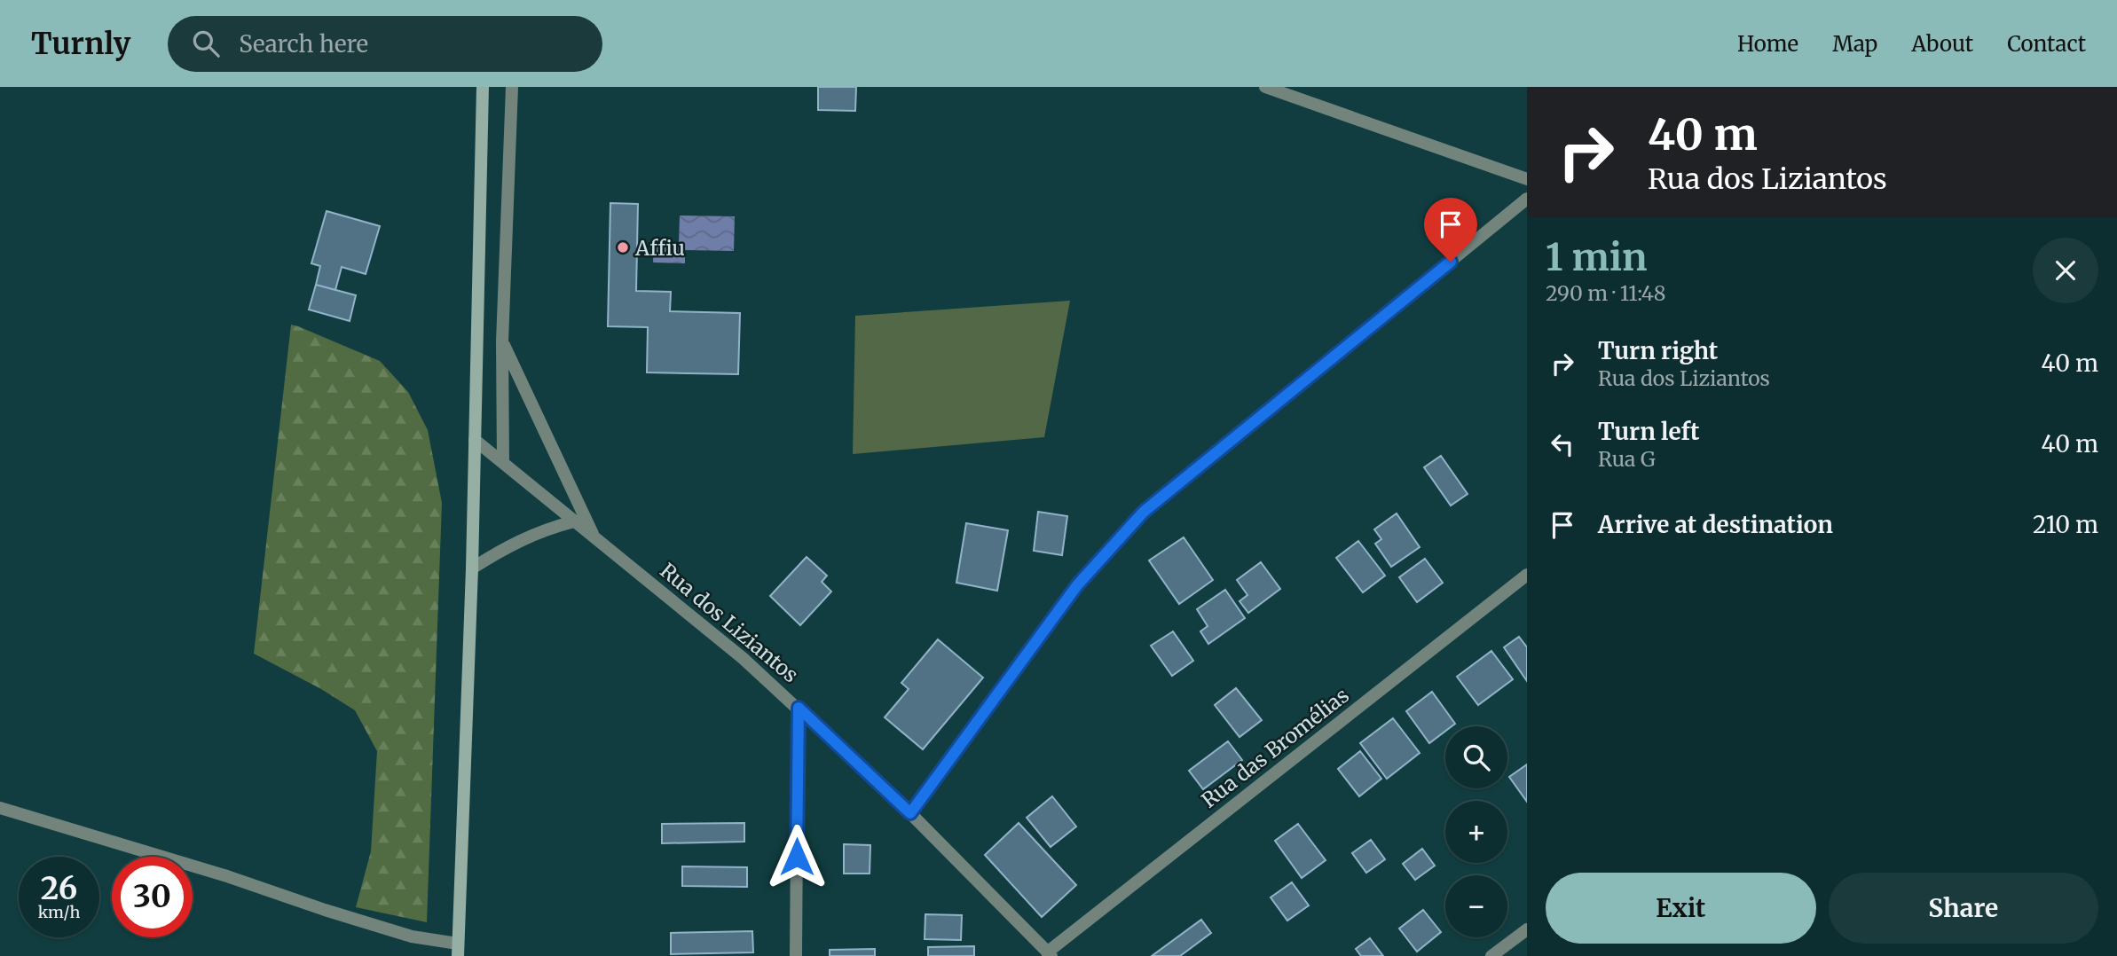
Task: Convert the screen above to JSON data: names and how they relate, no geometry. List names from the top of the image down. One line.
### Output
{"streets":{"street":["Rua dos Liziantos","Rua das Bromélias"]},"crossings":[["Rua dos Liziantos","Rua das Bromélias"]],"places":["Affiu"],"page":{"header":"Turnly","search":"Search here","nav":["Home","Map","About","Contact"],"turn":["40 m","Rua dos Liziantos"],"heading":["1 min","290 m · 11:48"],"list":[{"name":"Turn right","note":"Rua dos Liziantos","value":"40 m"},{"name":"Turn left","note":"Rua G","value":"40 m"},{"name":"Arrive at destination","value":"210 m"}],"map_buttons":["+","−"],"speed":"26 km/h","limit":"30","buttons":["Exit","Share"]}}
